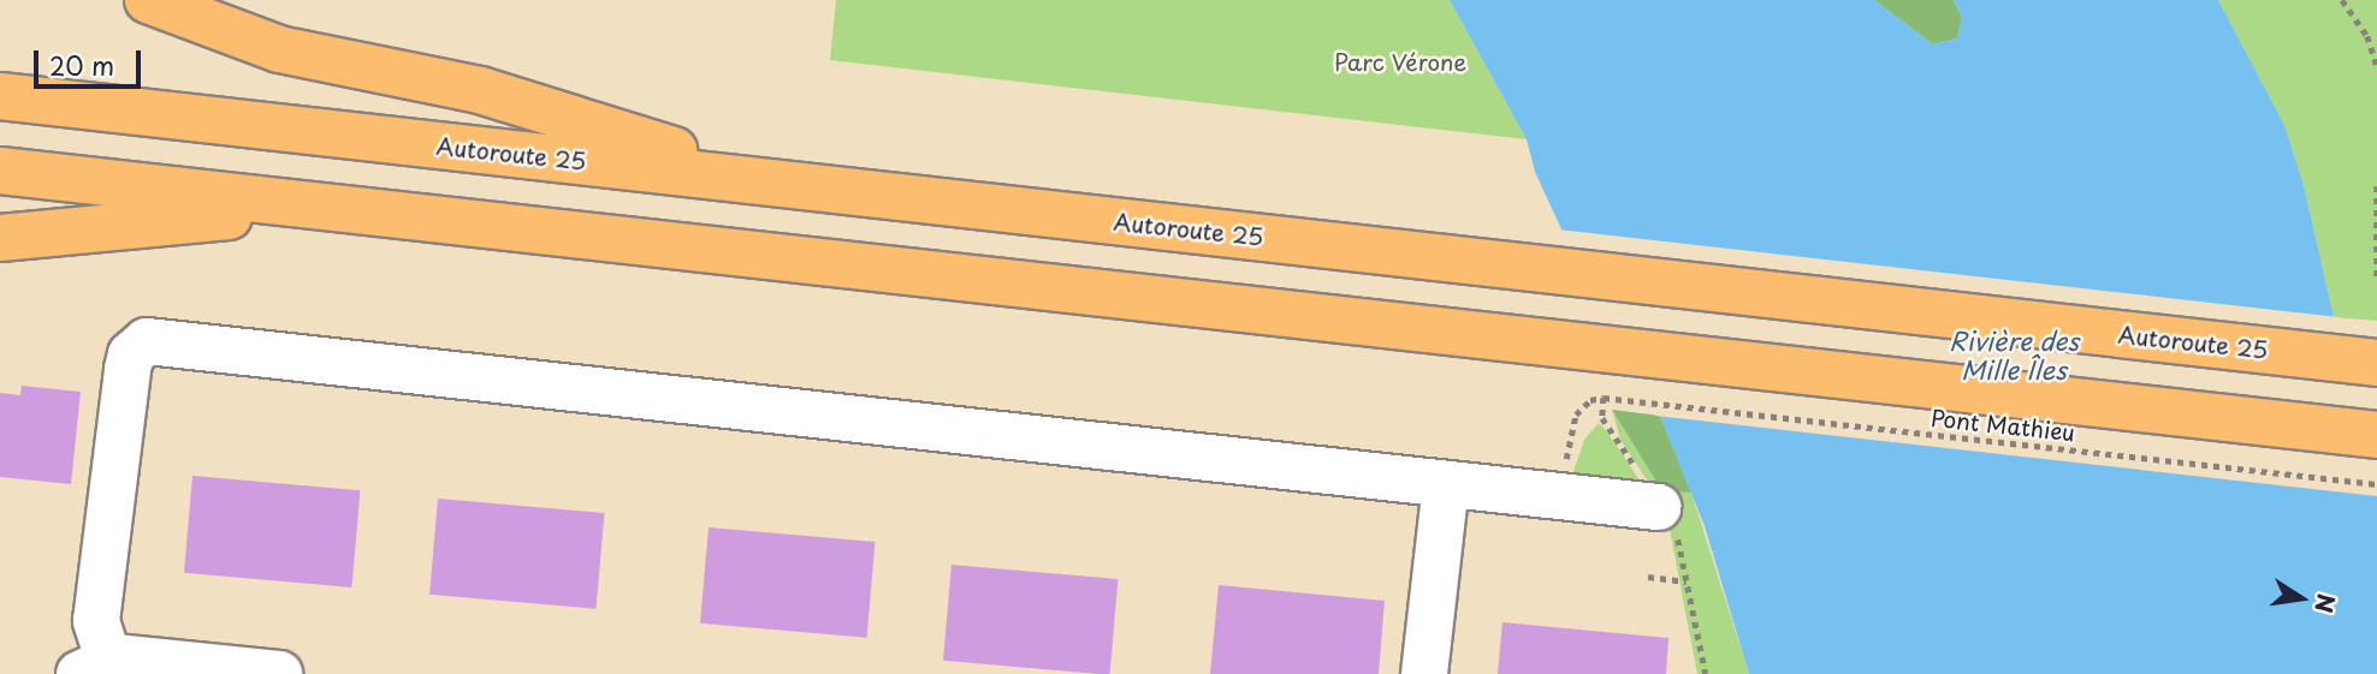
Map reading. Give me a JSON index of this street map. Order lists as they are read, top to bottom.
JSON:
{
  "streets": {
    "highway": ["Autoroute 25"],
    "path": ["Pont Mathieu"]
  },
  "water": ["Rivière des Mille Îles"],
  "parks": ["Parc Vérone"],
  "scale_bar": "20 m",
  "north": "right"
}
